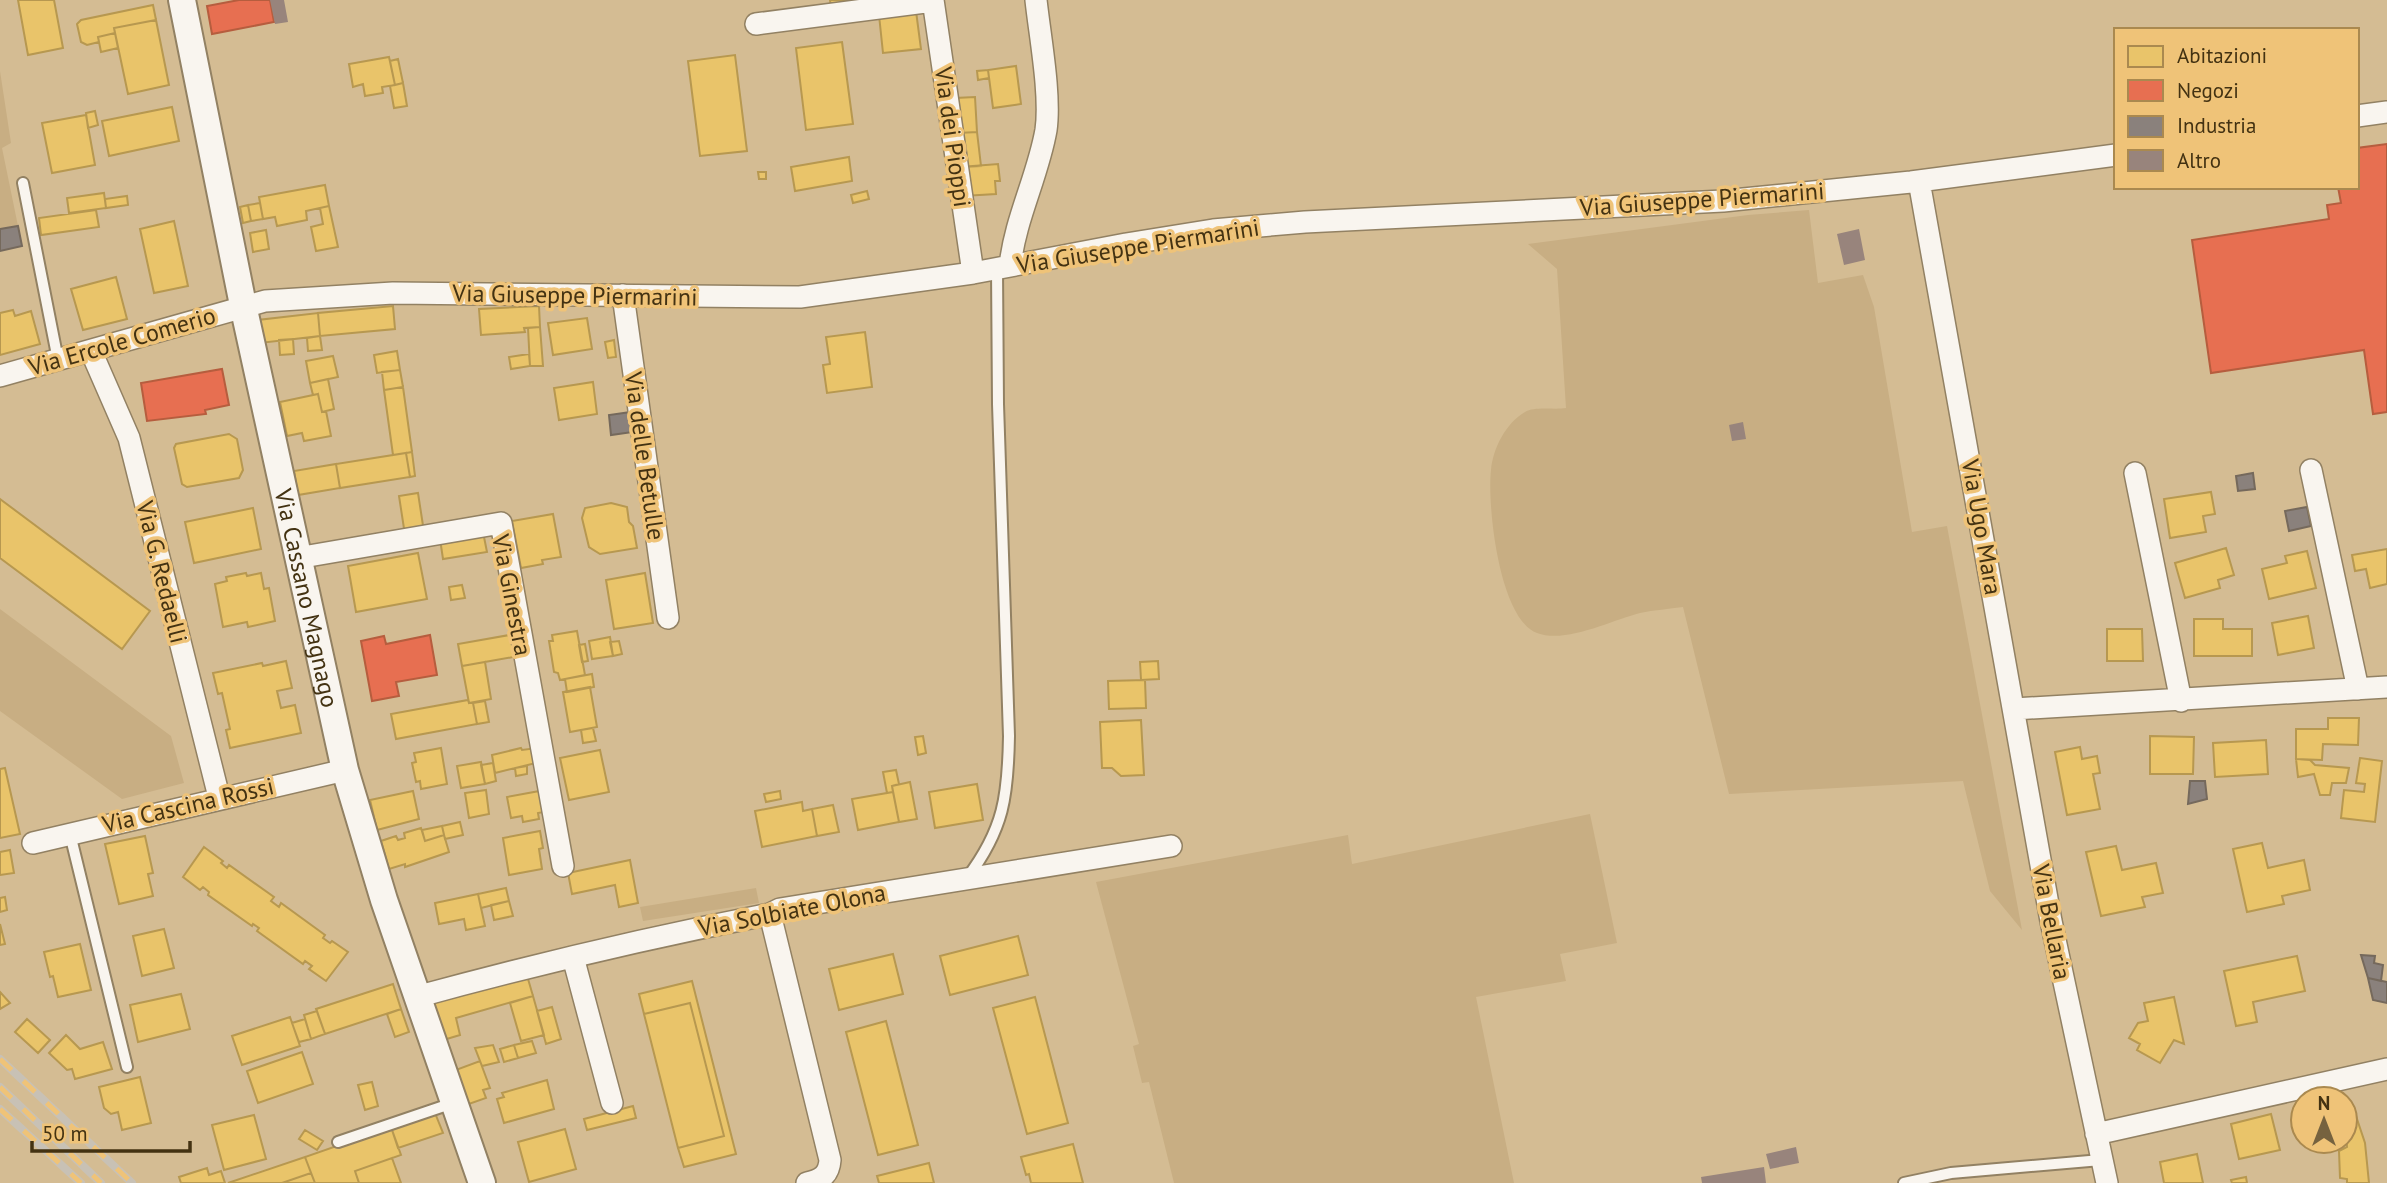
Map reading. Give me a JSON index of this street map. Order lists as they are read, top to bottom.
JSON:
{
  "streets": {
    "street": [
      "Via dei Pioppi",
      "Via Giuseppe Piermarini",
      "Via Ercole Comerio",
      "Via delle Betulle",
      "Via Ugo Mara",
      "Via G. Redaelli",
      "Via Ginestra",
      "Via Cassano Magnago",
      "Via Cascina Rossi",
      "Via Solbiate Olona",
      "Via Bellaria"
    ]
  },
  "crossings": [
    ["Via dei Pioppi", "Via Giuseppe Piermarini"],
    ["Via Giuseppe Piermarini", "Via Ercole Comerio"],
    ["Via Giuseppe Piermarini", "Via delle Betulle"],
    ["Via Giuseppe Piermarini", "Via Ugo Mara"],
    ["Via Giuseppe Piermarini", "Via Cassano Magnago"],
    ["Via Ercole Comerio", "Via G. Redaelli"],
    ["Via Ercole Comerio", "Via Cassano Magnago"],
    ["Via Ugo Mara", "Via Bellaria"],
    ["Via G. Redaelli", "Via Cascina Rossi"],
    ["Via Ginestra", "Via Cassano Magnago"],
    ["Via Cassano Magnago", "Via Cascina Rossi"],
    ["Via Cassano Magnago", "Via Solbiate Olona"]
  ],
  "legend": [
    "Abitazioni",
    "Negozi",
    "Industria",
    "Altro"
  ],
  "scale_bar": "50 m",
  "north": "top"
}
